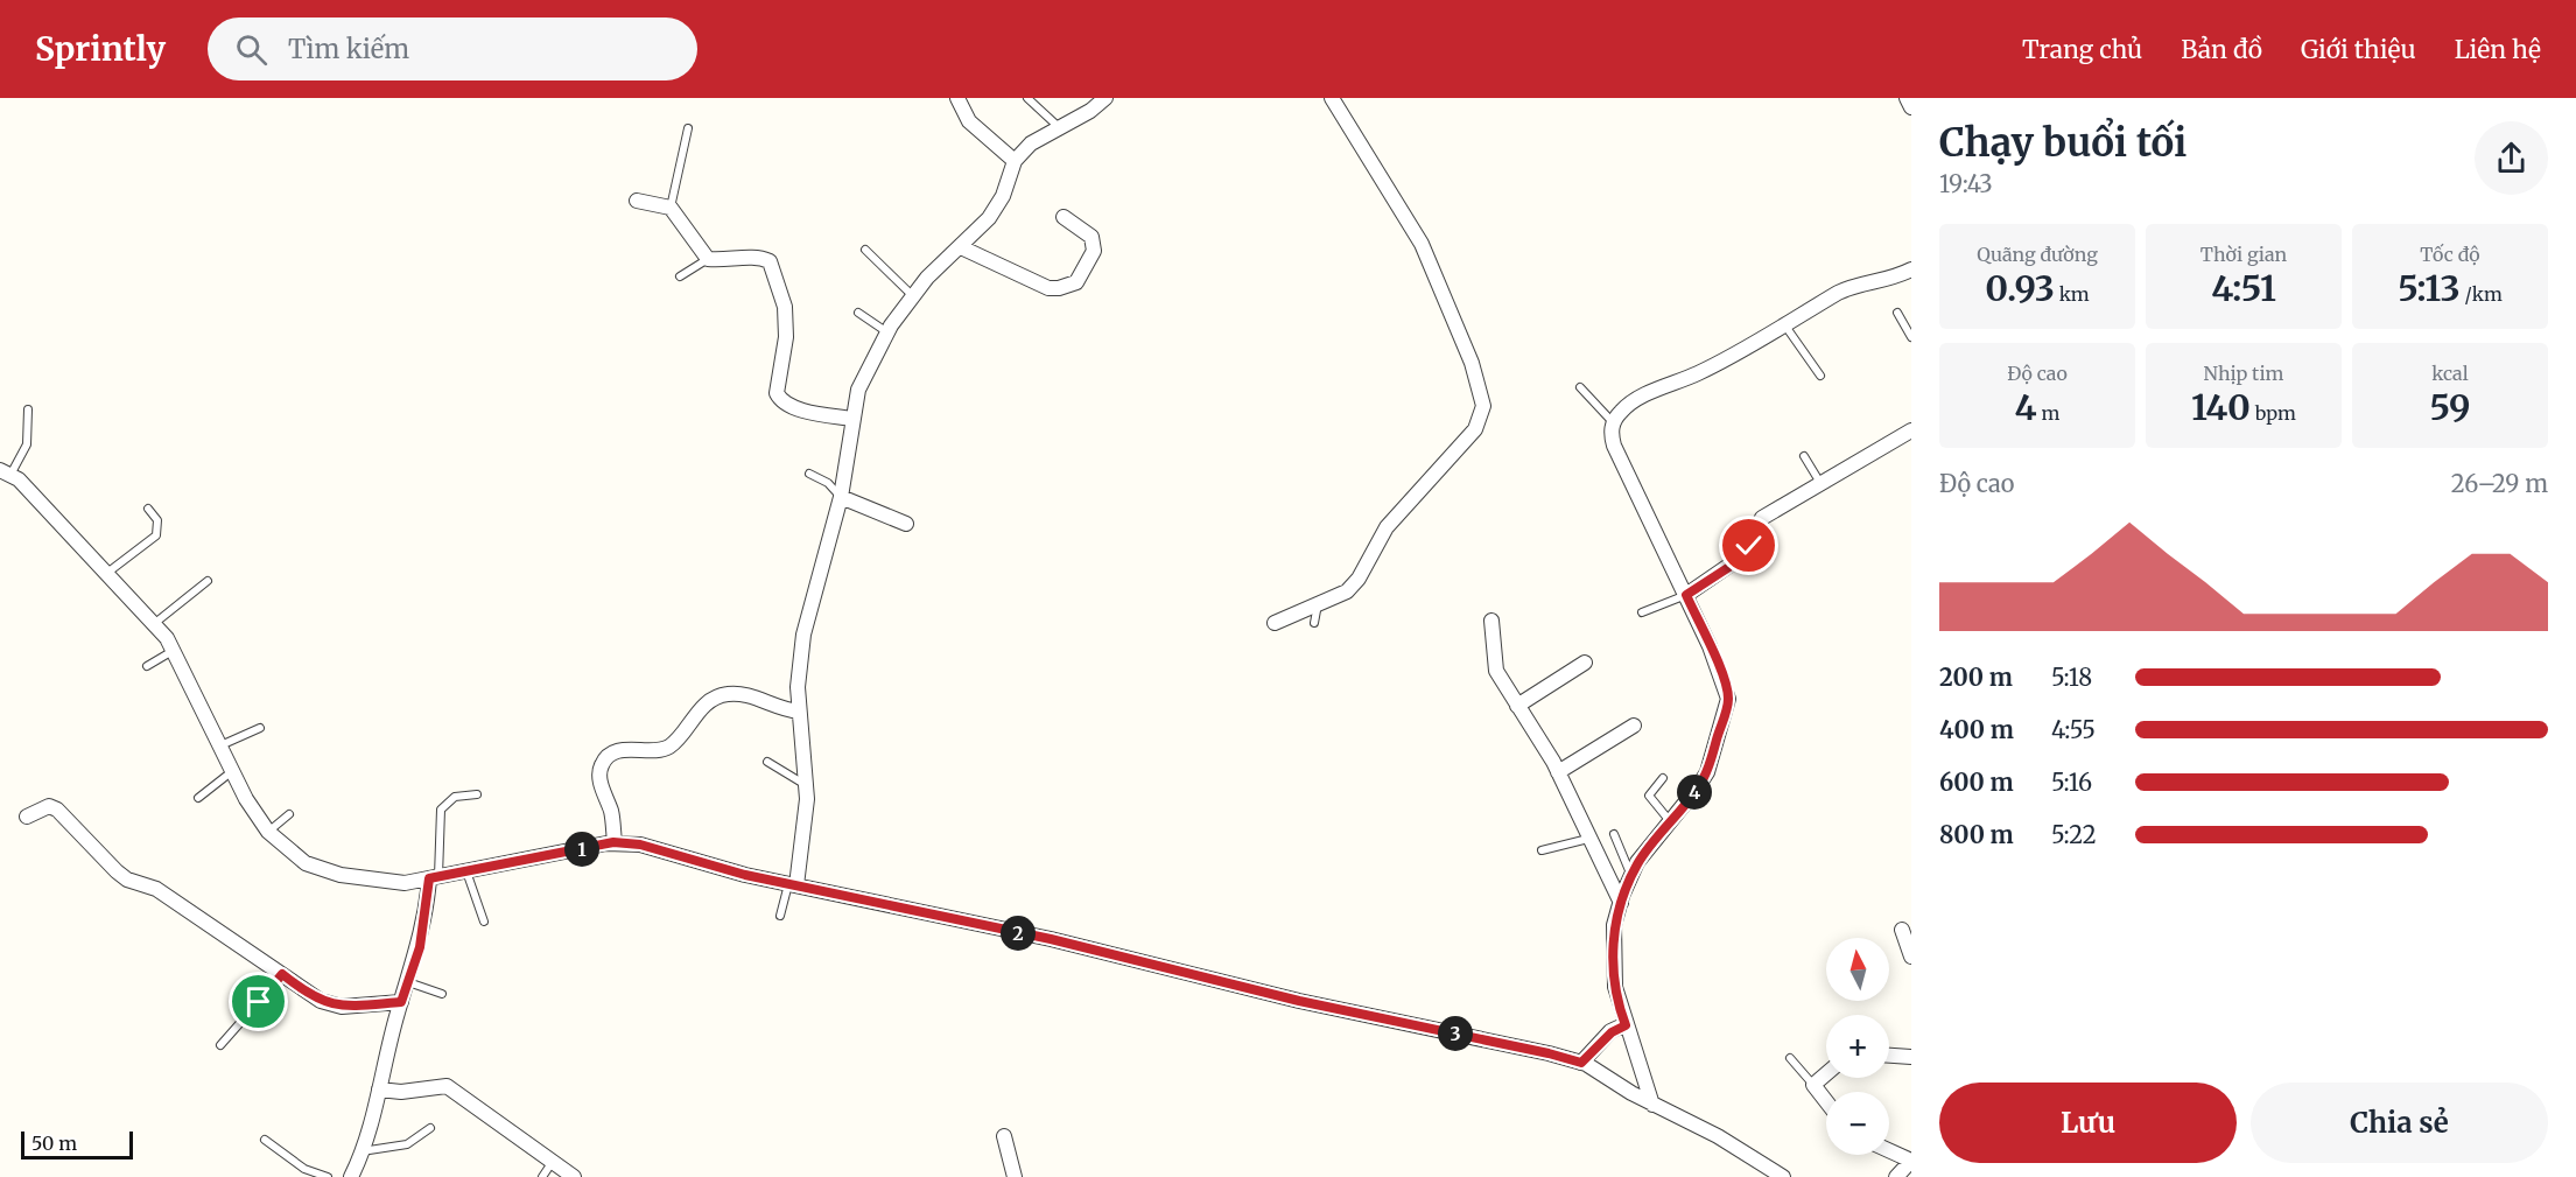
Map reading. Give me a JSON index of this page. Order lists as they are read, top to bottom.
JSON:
{
  "scale_bar": "50 m",
  "north": "top",
  "page": {
    "header": "Sprintly",
    "search": "Tìm kiếm",
    "nav": [
      "Trang chủ",
      "Bản đồ",
      "Giới thiệu",
      "Liên hệ"
    ],
    "heading": ["Chạy buổi tối", "19:43"],
    "stats": [
      ["Quãng đường", "0.93 km"],
      ["Thời gian", "4:51"],
      ["Tốc độ", "5:13 /km"],
      ["Độ cao", "4 m"],
      ["Nhịp tim", "140 bpm"],
      ["kcal", "59"]
    ],
    "chart": ["Độ cao", "26–29 m"],
    "list": [
      {
        "name": "200 m",
        "note": "5:18"
      },
      {
        "name": "400 m",
        "note": "4:55"
      },
      {
        "name": "600 m",
        "note": "5:16"
      },
      {
        "name": "800 m",
        "note": "5:22"
      }
    ],
    "pins": [
      "4",
      "1",
      "2",
      "3"
    ],
    "map_buttons": ["+", "−"],
    "buttons": ["Lưu", "Chia sẻ"],
    "scale": "50 m"
  }
}
